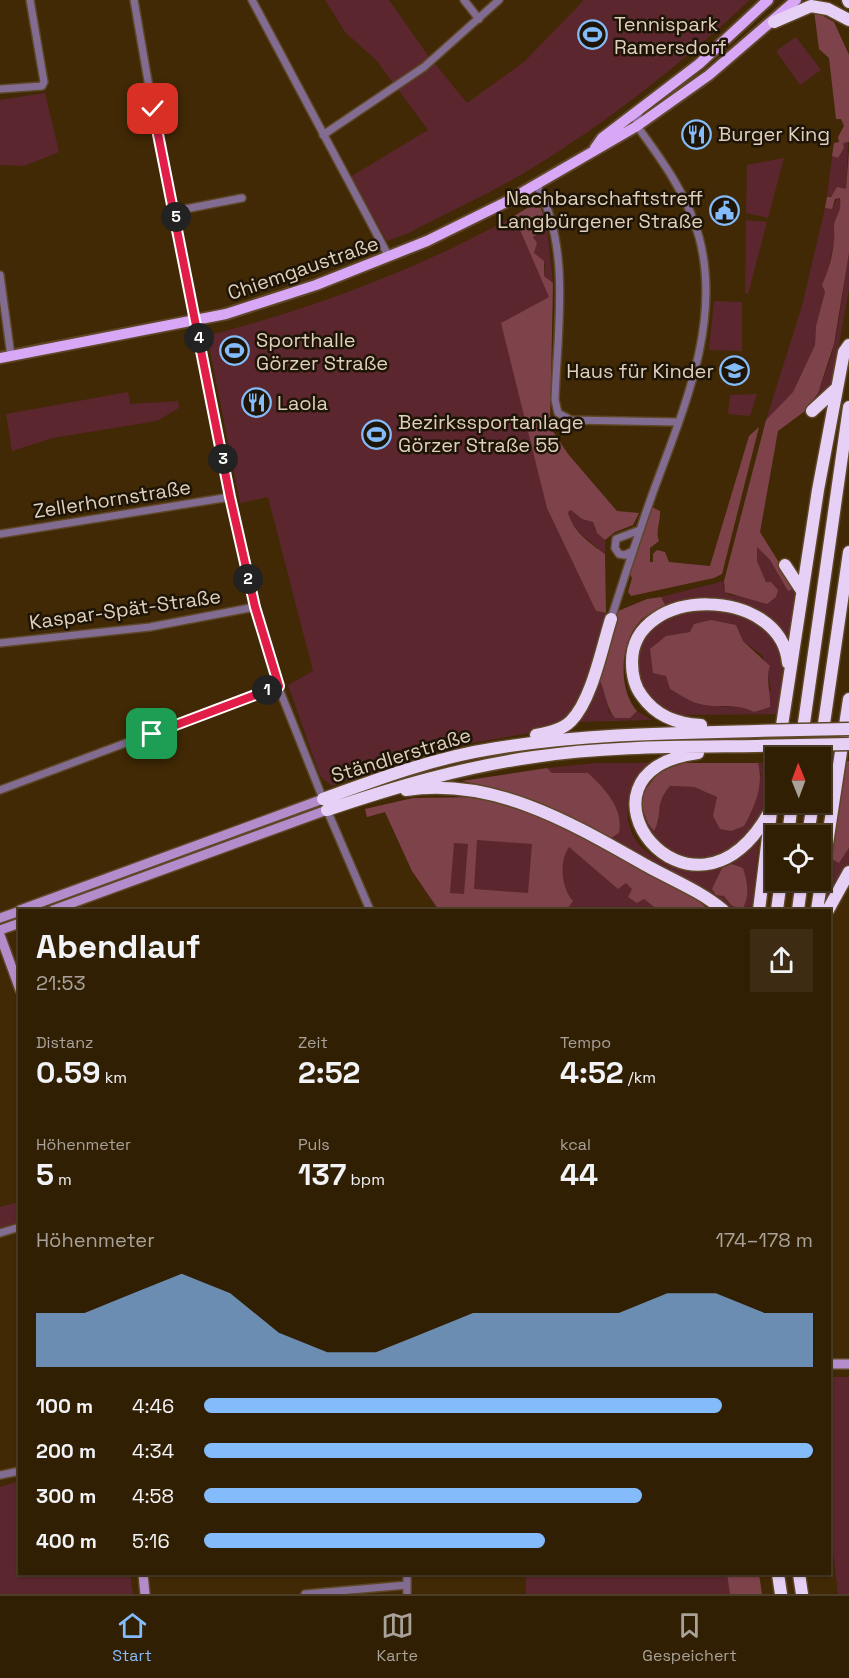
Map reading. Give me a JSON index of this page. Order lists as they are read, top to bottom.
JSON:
{
  "streets": {
    "highway": ["Ständlerstraße"],
    "main road": ["Chiemgaustraße"],
    "street": ["Zellerhornstraße", "Kaspar-Spät-Straße"]
  },
  "places": {
    "sports": ["Tennispark Ramersdorf", "Sporthalle Görzer Straße", "Bezirkssportanlage Görzer Straße 55"],
    "restaurant": ["Burger King", "Laola"],
    "public building": ["Nachbarschaftstreff Langbürgener Straße"],
    "school or university": ["Haus für Kinder"]
  },
  "north": "top",
  "page": {
    "pins": [
      "5",
      "4",
      "3",
      "2",
      "1"
    ],
    "heading": ["Abendlauf", "21:53"],
    "stats": [
      ["Distanz", "0.59 km"],
      ["Zeit", "2:52"],
      ["Tempo", "4:52 /km"],
      ["Höhenmeter", "5 m"],
      ["Puls", "137 bpm"],
      ["kcal", "44"]
    ],
    "chart": ["Höhenmeter", "174–178 m"],
    "list": [
      {
        "name": "100 m",
        "note": "4:46"
      },
      {
        "name": "200 m",
        "note": "4:34"
      },
      {
        "name": "300 m",
        "note": "4:58"
      },
      {
        "name": "400 m",
        "note": "5:16"
      }
    ],
    "tabs": ["Start", "Karte", "Gespeichert"]
  }
}
